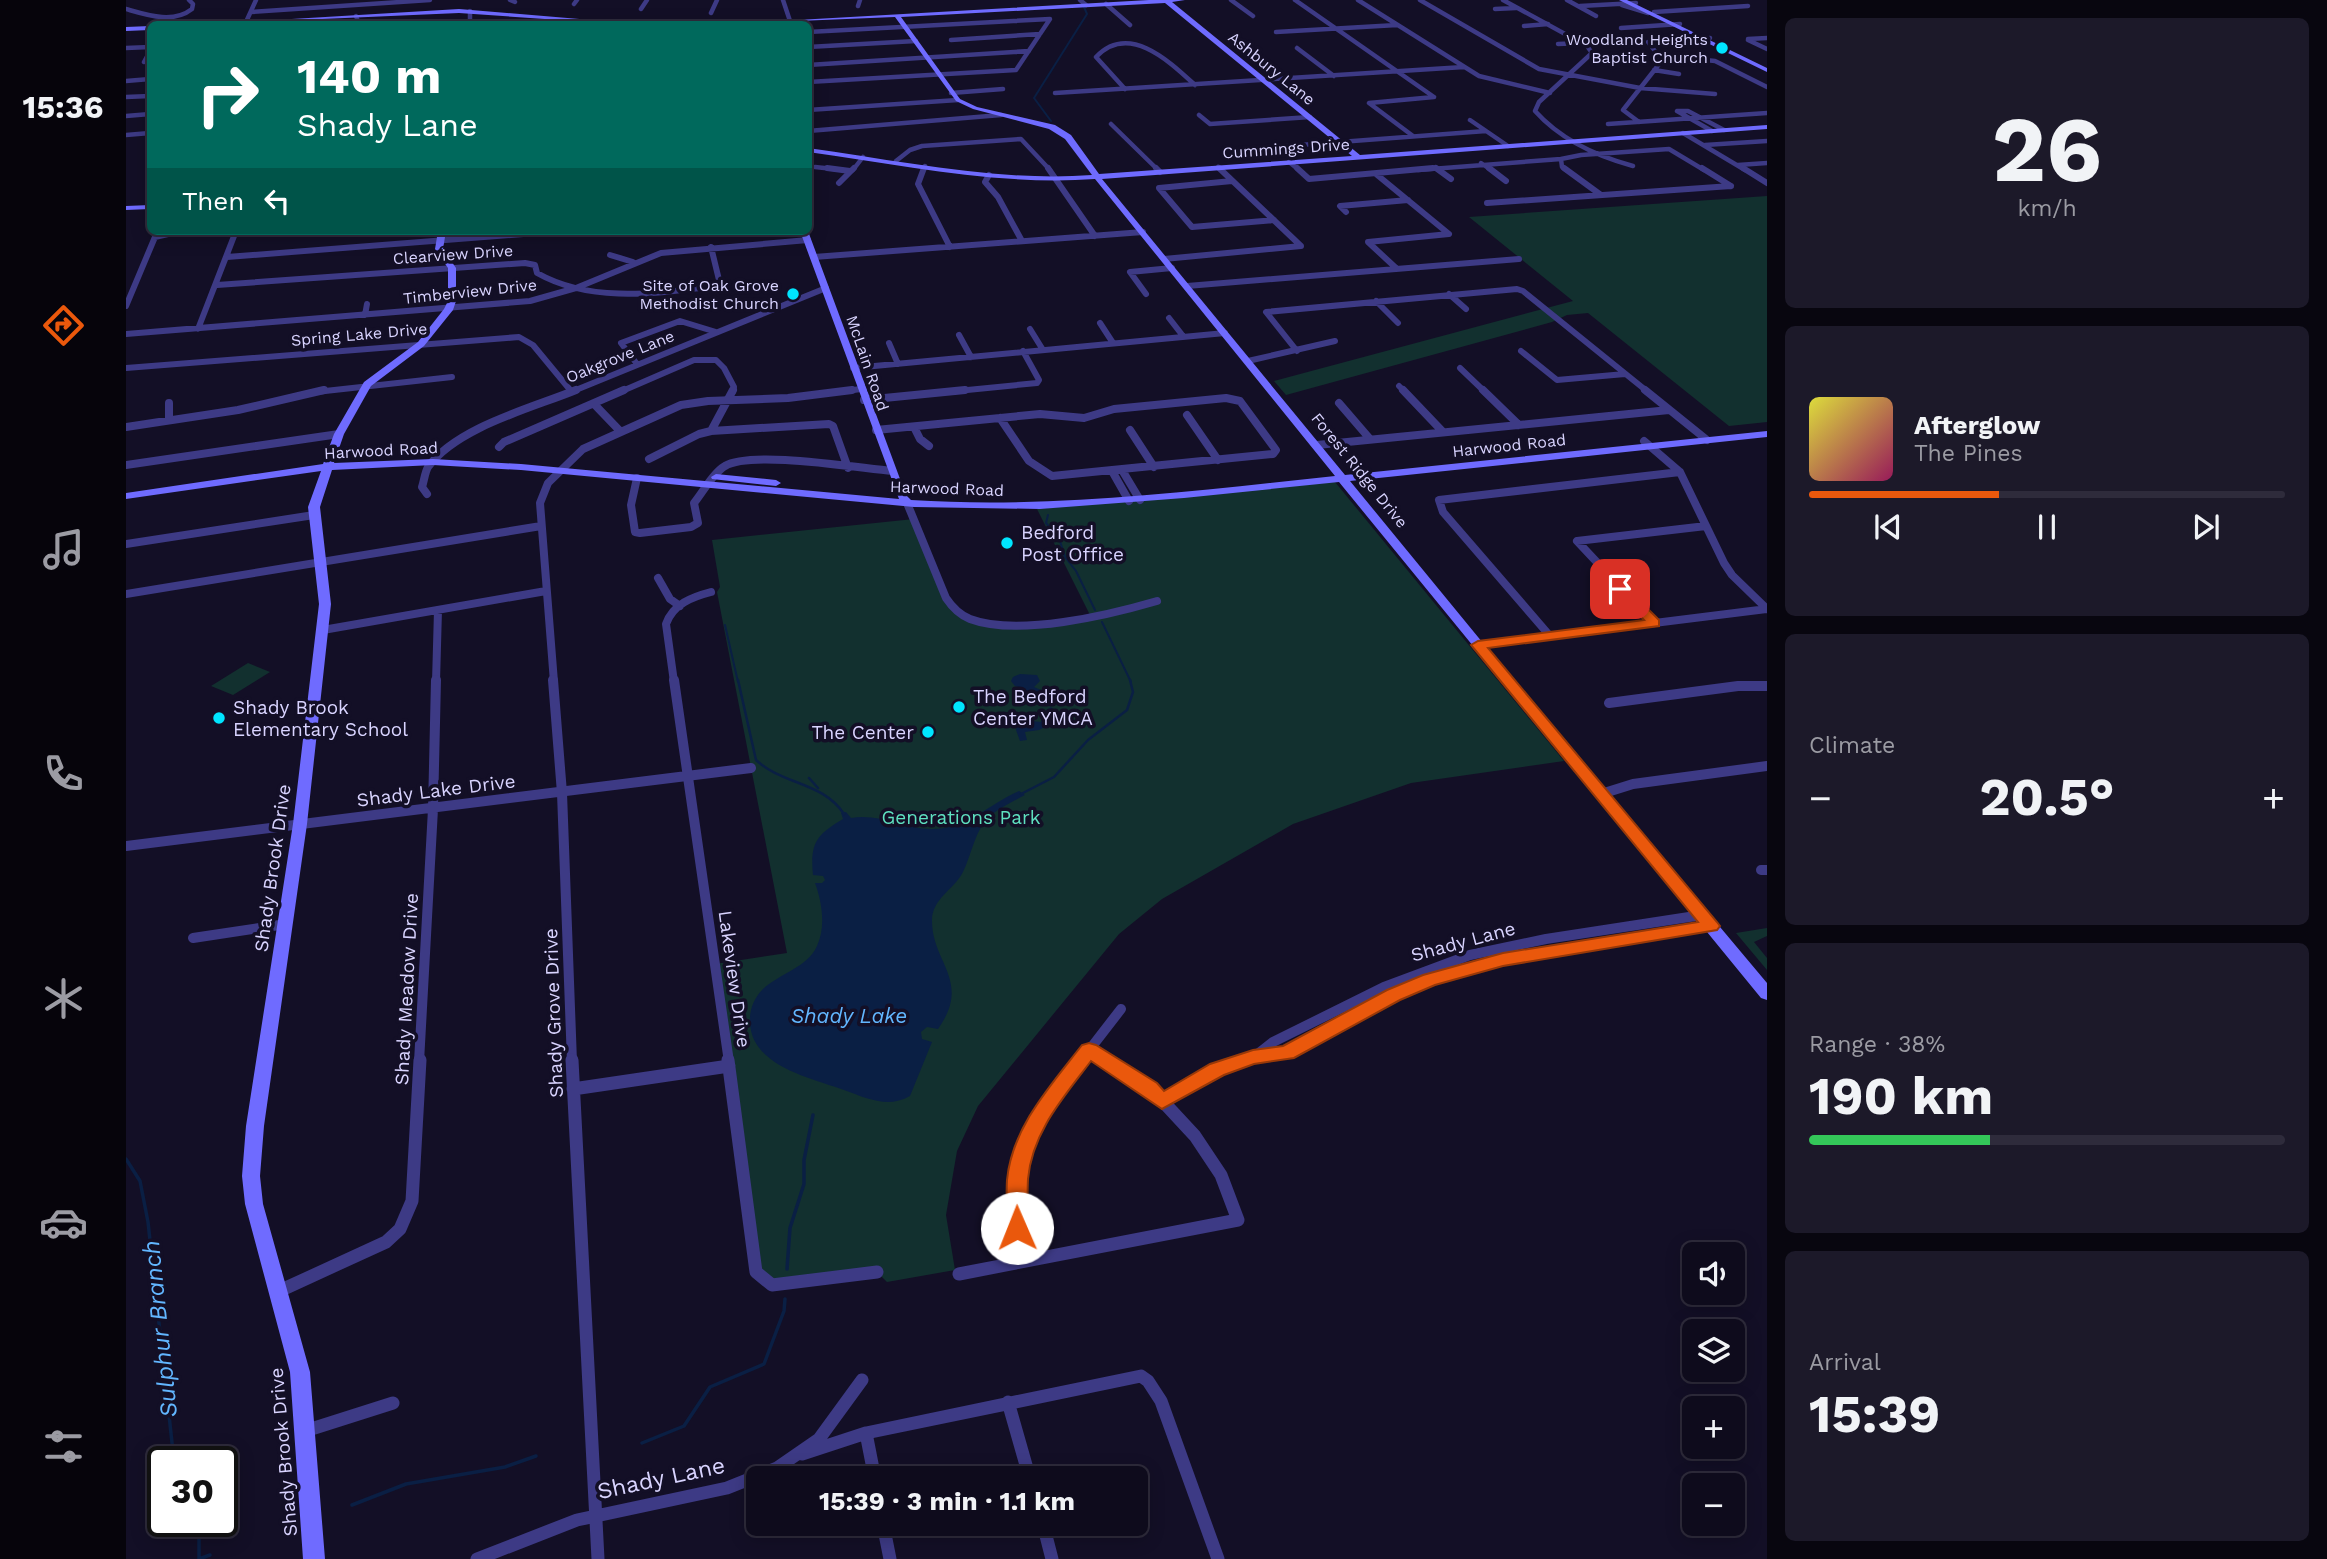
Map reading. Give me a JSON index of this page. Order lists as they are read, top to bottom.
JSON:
{
  "streets": {
    "main road": [
      "Ashbury Lane",
      "Cummings Drive",
      "McLain Road",
      "Harwood Road",
      "Forest Ridge Drive",
      "Shady Brook Drive"
    ],
    "street": [
      "Clearview Drive",
      "Timberview Drive",
      "Spring Lake Drive",
      "Oakgrove Lane",
      "Shady Lake Drive",
      "Shady Lane",
      "Lakeview Drive",
      "Shady Meadow Drive",
      "Shady Grove Drive"
    ]
  },
  "crossings": [
    ["Ashbury Lane", "Cummings Drive"],
    ["Cummings Drive", "Forest Ridge Drive"],
    ["Clearview Drive", "Timberview Drive"],
    ["Timberview Drive", "McLain Road"],
    ["Timberview Drive", "Shady Brook Drive"],
    ["Spring Lake Drive", "Oakgrove Lane"],
    ["Spring Lake Drive", "Shady Brook Drive"],
    ["Oakgrove Lane", "McLain Road"],
    ["Oakgrove Lane", "Harwood Road"],
    ["McLain Road", "Harwood Road"],
    ["Harwood Road", "Forest Ridge Drive"],
    ["Harwood Road", "Shady Brook Drive"],
    ["Harwood Road", "Shady Grove Drive"],
    ["Forest Ridge Drive", "Shady Lane"],
    ["Shady Lake Drive", "Shady Brook Drive"],
    ["Shady Lake Drive", "Lakeview Drive"],
    ["Shady Lake Drive", "Shady Meadow Drive"],
    ["Shady Lake Drive", "Shady Grove Drive"],
    ["Shady Brook Drive", "Shady Meadow Drive"],
    ["Shady Lane", "Shady Grove Drive"]
  ],
  "water": ["Shady Lake", "Sulphur Branch"],
  "parks": ["Generations Park"],
  "places": [
    "Woodland Heights Baptist Church",
    "Site of Oak Grove Methodist Church",
    "Bedford Post Office",
    "The Bedford Center YMCA",
    "Shady Brook Elementary School",
    "The Center"
  ],
  "page": {
    "tabs": "15:36",
    "tile": [
      ["26", "km/h"],
      "Climate",
      ["Range · 38%", "190 km"],
      ["Arrival", "15:39"]
    ],
    "turn": ["140 m", "Shady Lane"],
    "then": "Then",
    "song": ["Afterglow", "The Pines"],
    "heat": ["−", "20.5°", "+"],
    "map_buttons": ["+", "−"],
    "limit": "30",
    "trip": "15:39 · 3 min · 1.1 km"
  }
}
